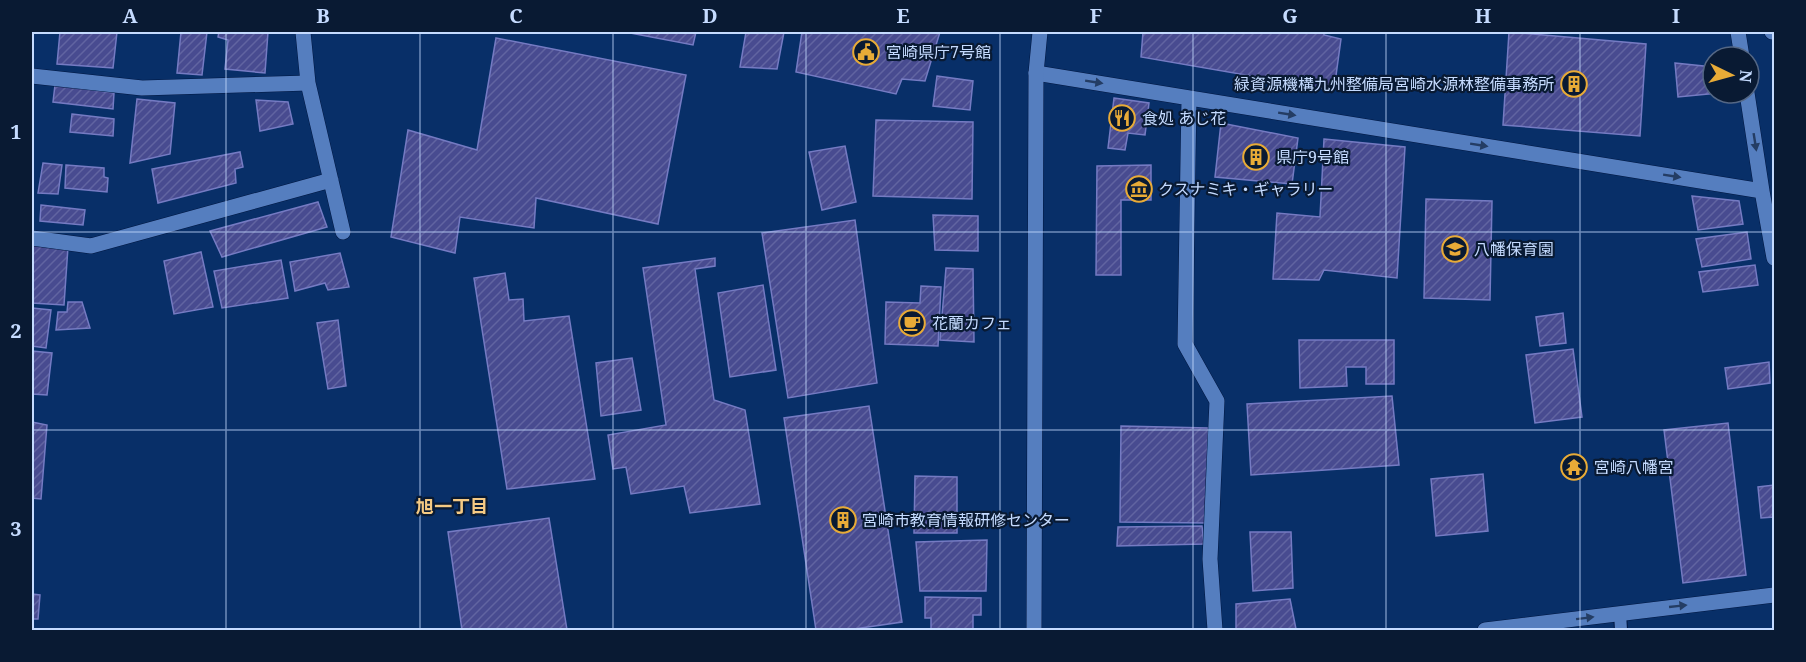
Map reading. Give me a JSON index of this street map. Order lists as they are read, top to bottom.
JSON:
{
  "districts": ["旭一丁目"],
  "places": {
    "public building": ["宮崎県庁7号館"],
    "building": ["緑資源機構九州整備局宮崎水源林整備事務所", "県庁9号館", "宮崎市教育情報研修センター"],
    "restaurant": ["食処 あじ花"],
    "museum": ["クスナミキ・ギャラリー"],
    "school or university": ["八幡保育園"],
    "cafe": ["花蘭カフェ"],
    "temple": ["宮崎八幡宮"]
  },
  "north": "right",
  "grid": {
    "columns": [
      "A",
      "B",
      "C",
      "D",
      "E",
      "F",
      "G",
      "H",
      "I"
    ],
    "rows": ["1", "2", "3"]
  }
}
